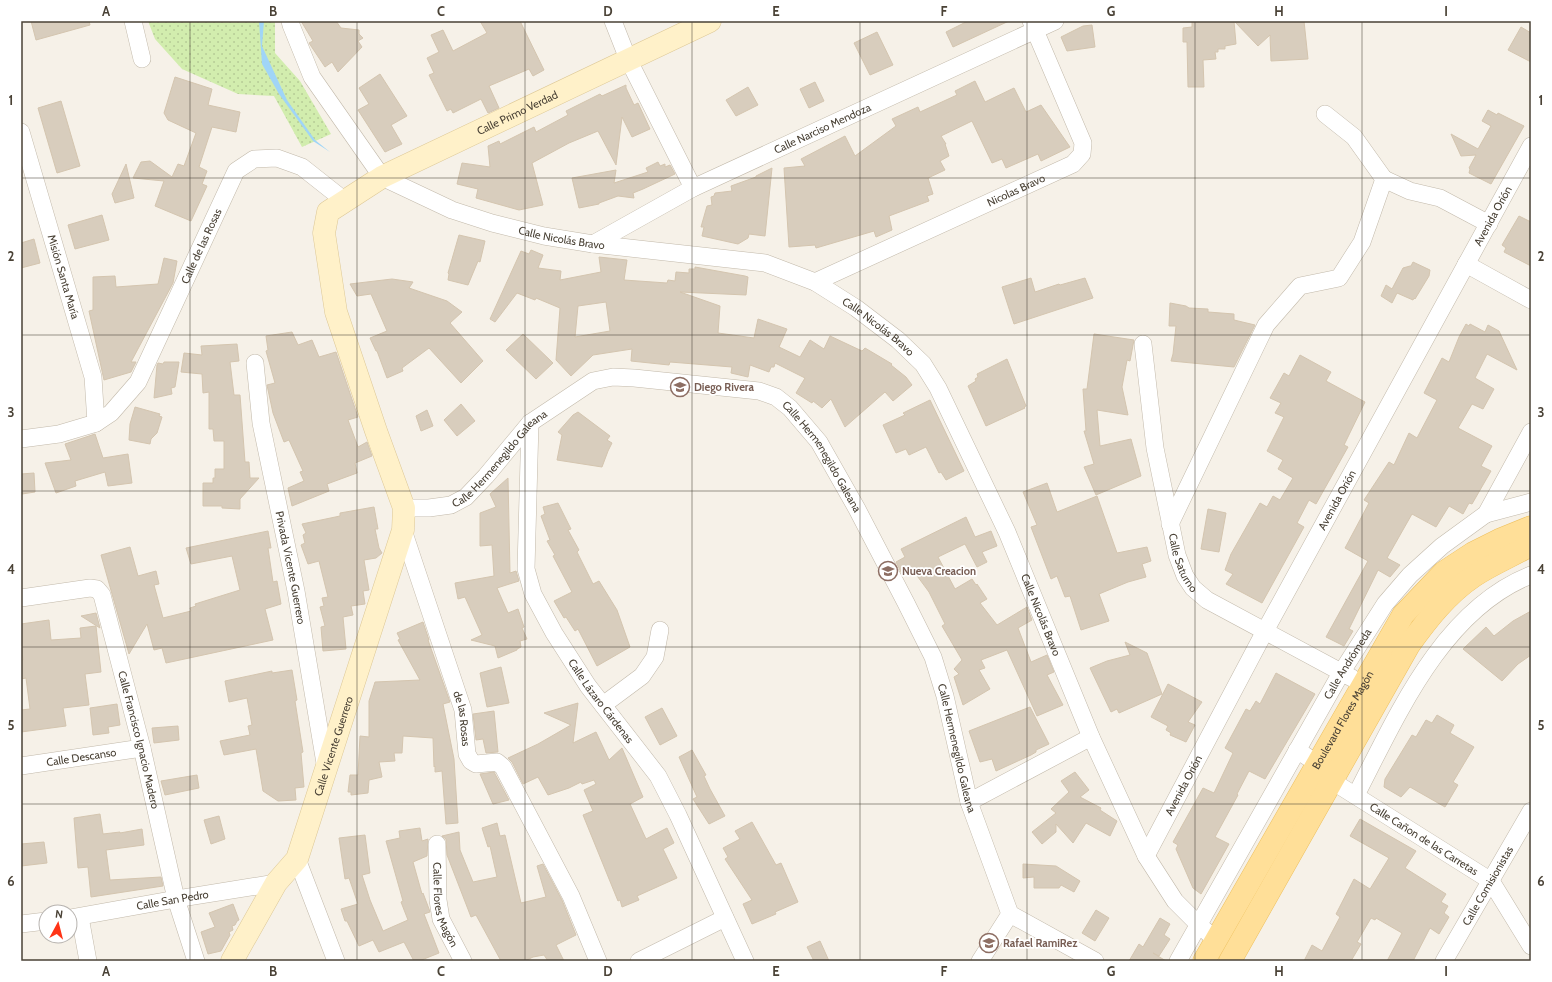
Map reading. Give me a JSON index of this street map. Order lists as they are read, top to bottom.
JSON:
{
  "streets": {
    "main road": ["Boulevard Flores Magón"],
    "street": [
      "Calle Primo Verdad",
      "Calle Narciso Mendoza",
      "Nicolas Bravo",
      "Avenida Orión",
      "Calle Nicolás Bravo",
      "Calle de las Rosas",
      "Misión Santa María",
      "Calle Hermenegildo Galeana",
      "Calle Saturno",
      "Privada Vicente Guerrero",
      "Calle Andrómeda",
      "Calle Lázaro Cárdenas",
      "de las Rosas",
      "Calle Francisco Ignacio Madero",
      "Calle Vicente Guerrero",
      "Calle Descanso",
      "Calle Cañon de las Carretas",
      "Calle Comisionistas",
      "Calle San Pedro",
      "Calle Flores Magón"
    ]
  },
  "crossings": [
    ["Calle Primo Verdad", "Calle Nicolás Bravo"],
    ["Calle Primo Verdad", "Calle de las Rosas"],
    ["Calle Narciso Mendoza", "Nicolas Bravo"],
    ["Calle Narciso Mendoza", "Calle Nicolás Bravo"],
    ["Nicolas Bravo", "Calle Nicolás Bravo"],
    ["Avenida Orión", "Calle Nicolás Bravo"],
    ["Avenida Orión", "Calle Saturno"],
    ["Calle Nicolás Bravo", "Calle Andrómeda"],
    ["Calle Nicolás Bravo", "Boulevard Flores Magón"],
    ["Calle de las Rosas", "Misión Santa María"],
    ["Calle Hermenegildo Galeana", "Calle Lázaro Cárdenas"],
    ["Calle Saturno", "Calle Andrómeda"],
    ["Calle Saturno", "Boulevard Flores Magón"],
    ["Privada Vicente Guerrero", "Calle Vicente Guerrero"],
    ["Calle Andrómeda", "Calle Cañon de las Carretas"],
    ["de las Rosas", "Calle Vicente Guerrero"],
    ["Boulevard Flores Magón", "Calle Cañon de las Carretas"],
    ["Calle Francisco Ignacio Madero", "Calle Descanso"],
    ["Calle Francisco Ignacio Madero", "Calle San Pedro"],
    ["Calle Cañon de las Carretas", "Calle Comisionistas"]
  ],
  "places": {
    "school or university": ["Diego Rivera", "Nueva Creacion", "Rafael RamiRez"]
  },
  "north": "top",
  "grid": {
    "columns": [
      "A",
      "B",
      "C",
      "D",
      "E",
      "F",
      "G",
      "H",
      "I"
    ],
    "rows": [
      "1",
      "2",
      "3",
      "4",
      "5",
      "6"
    ]
  }
}
